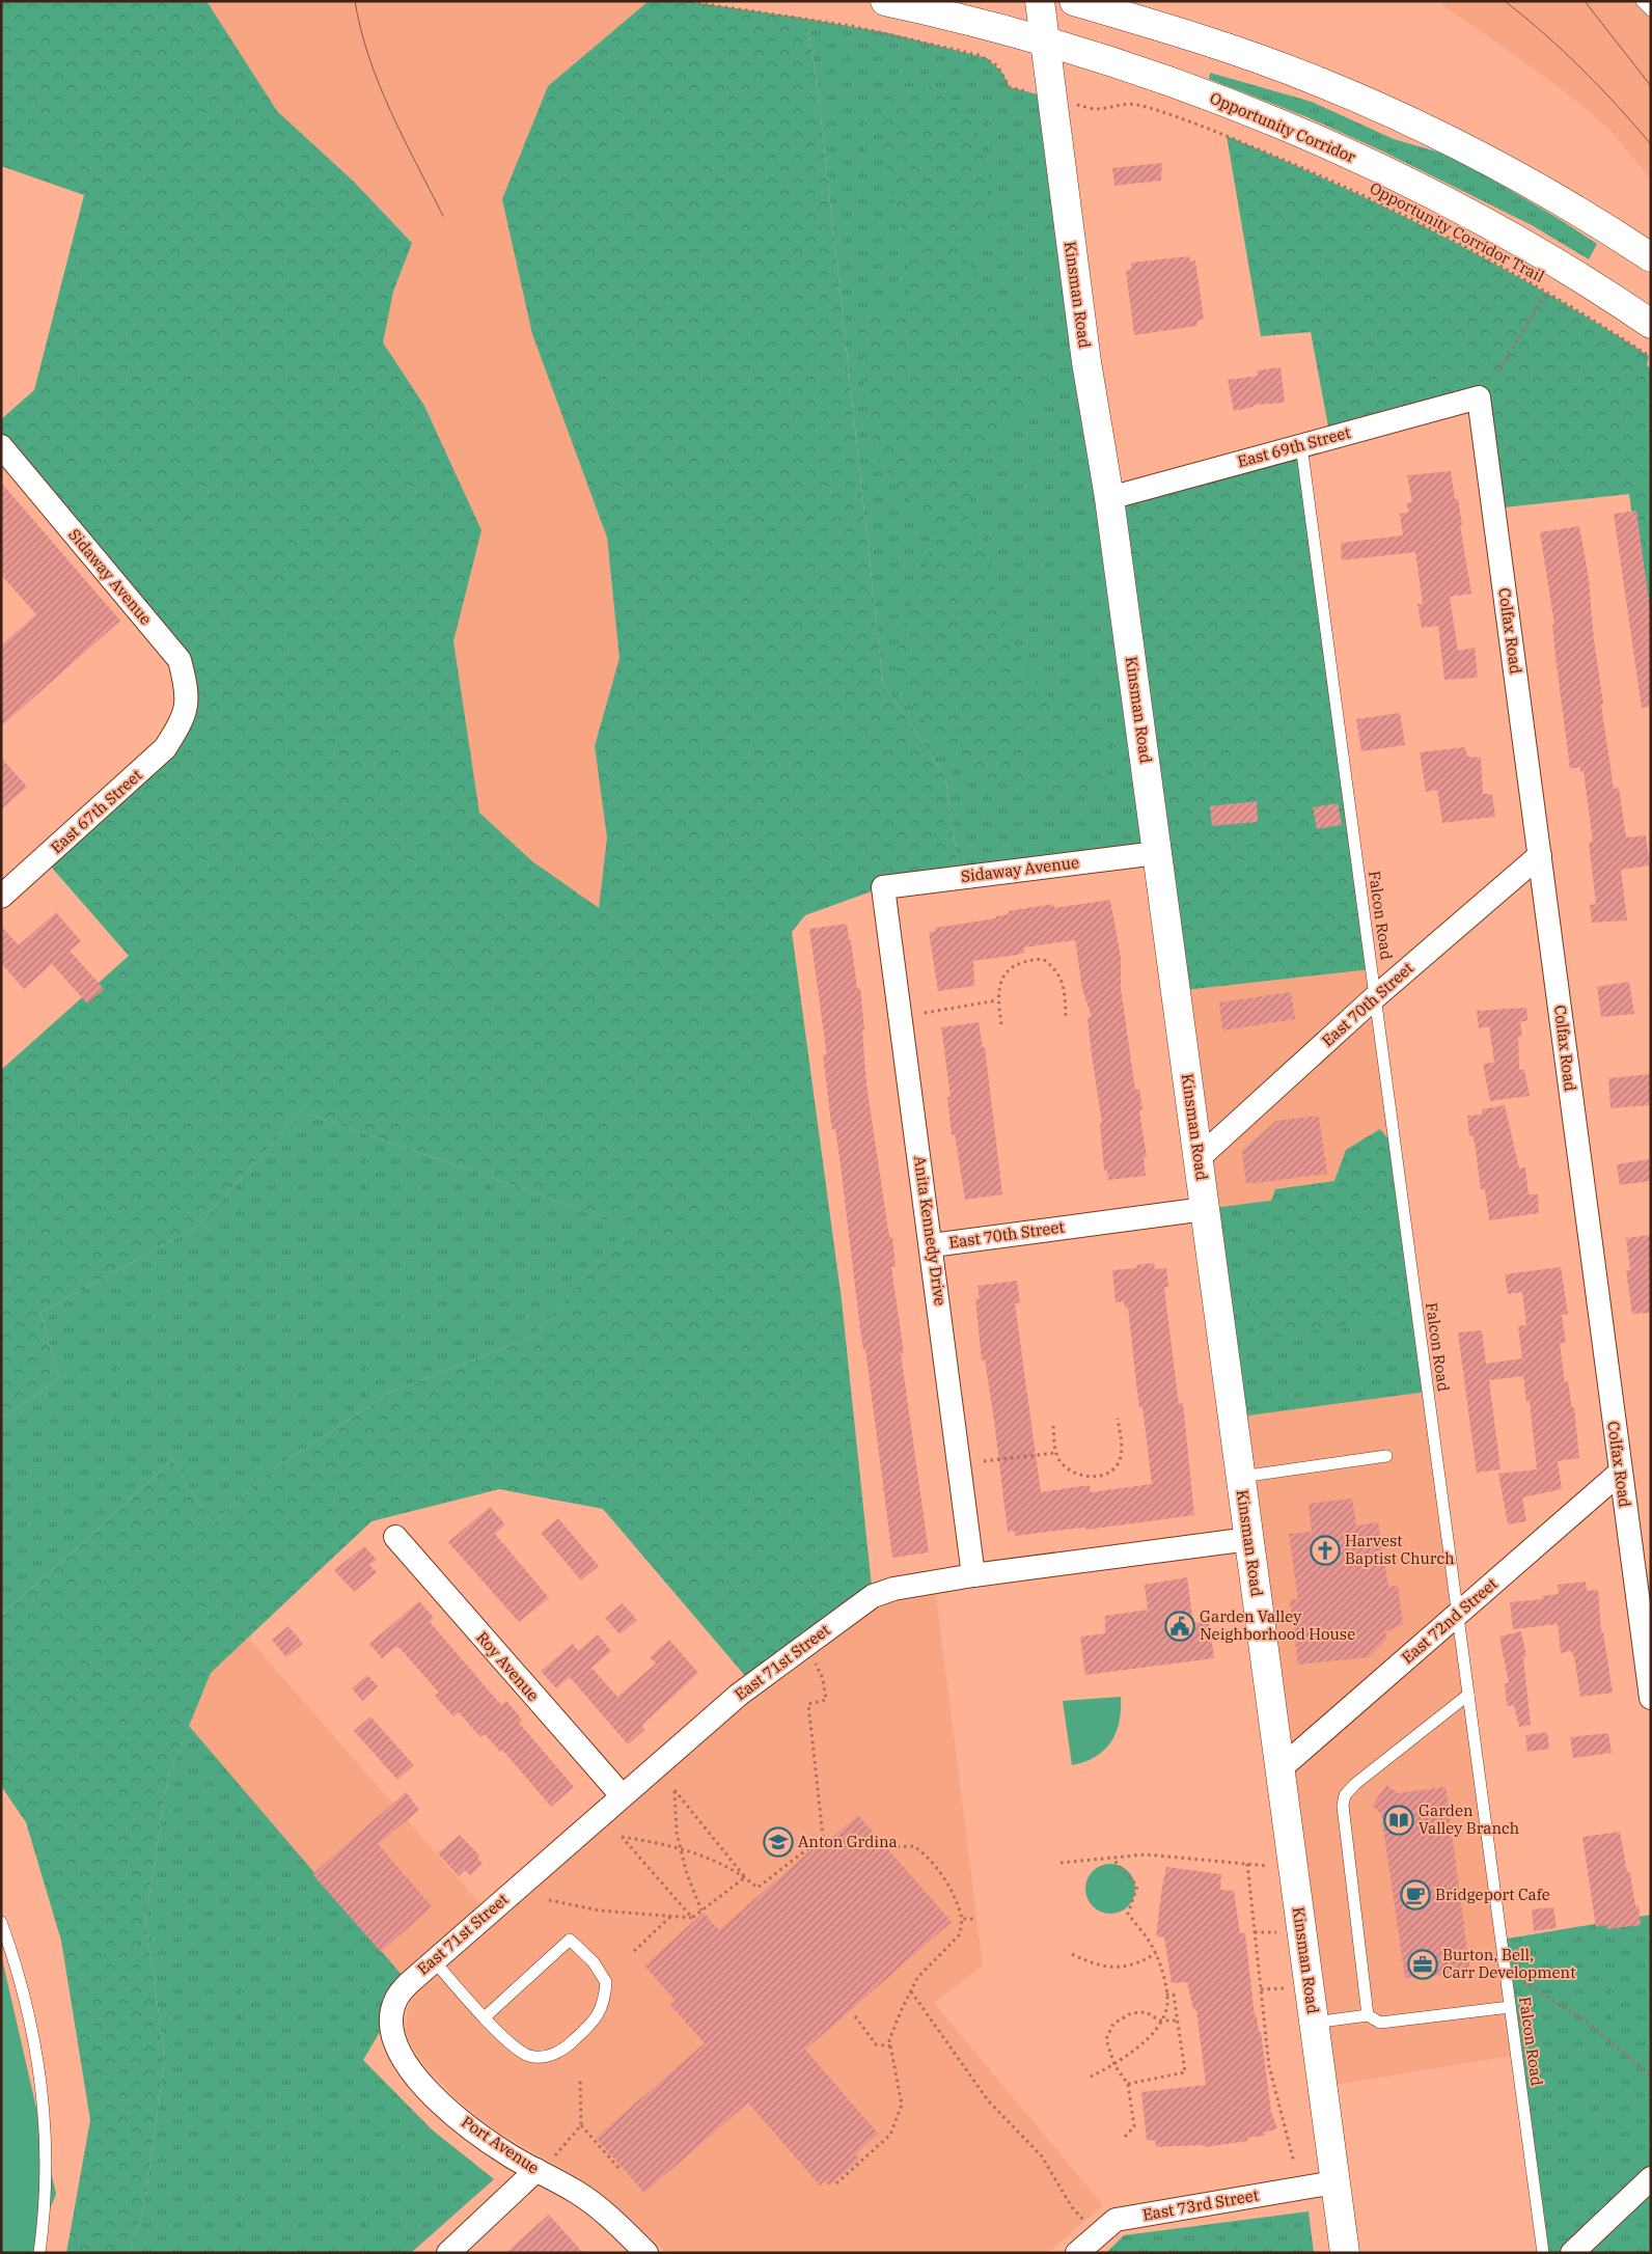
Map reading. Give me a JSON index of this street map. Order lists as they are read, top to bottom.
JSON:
{
  "streets": {
    "main road": ["Opportunity Corridor", "Kinsman Road"],
    "street": [
      "East 69th Street",
      "Sidaway Avenue",
      "Colfax Road",
      "East 67th Street",
      "East 70th Street",
      "Anita Kennedy Drive",
      "East 72nd Street",
      "East 71st Street",
      "Roy Avenue",
      "Port Avenue",
      "East 73rd Street"
    ],
    "lane": ["Falcon Road"],
    "path": ["Opportunity Corridor Trail"]
  },
  "crossings": [
    ["Opportunity Corridor", "Kinsman Road"],
    ["Kinsman Road", "East 69th Street"],
    ["Kinsman Road", "Sidaway Avenue"],
    ["Kinsman Road", "East 70th Street"],
    ["Kinsman Road", "East 72nd Street"],
    ["Kinsman Road", "East 71st Street"],
    ["Kinsman Road", "East 73rd Street"],
    ["East 69th Street", "Colfax Road"],
    ["East 69th Street", "Falcon Road"],
    ["Sidaway Avenue", "East 67th Street"],
    ["Sidaway Avenue", "Anita Kennedy Drive"],
    ["Colfax Road", "East 70th Street"],
    ["Colfax Road", "East 72nd Street"],
    ["Falcon Road", "East 70th Street"],
    ["Falcon Road", "East 72nd Street"],
    ["East 70th Street", "Anita Kennedy Drive"],
    ["Anita Kennedy Drive", "East 71st Street"],
    ["East 71st Street", "Roy Avenue"],
    ["East 71st Street", "Port Avenue"]
  ],
  "places": {
    "church": ["Harvest Baptist Church"],
    "public building": ["Garden Valley Neighborhood House"],
    "library": ["Garden Valley Branch"],
    "school or university": ["Anton Grdina"],
    "cafe": ["Bridgeport Cafe"],
    "office": ["Burton, Bell, Carr Development"]
  }
}
